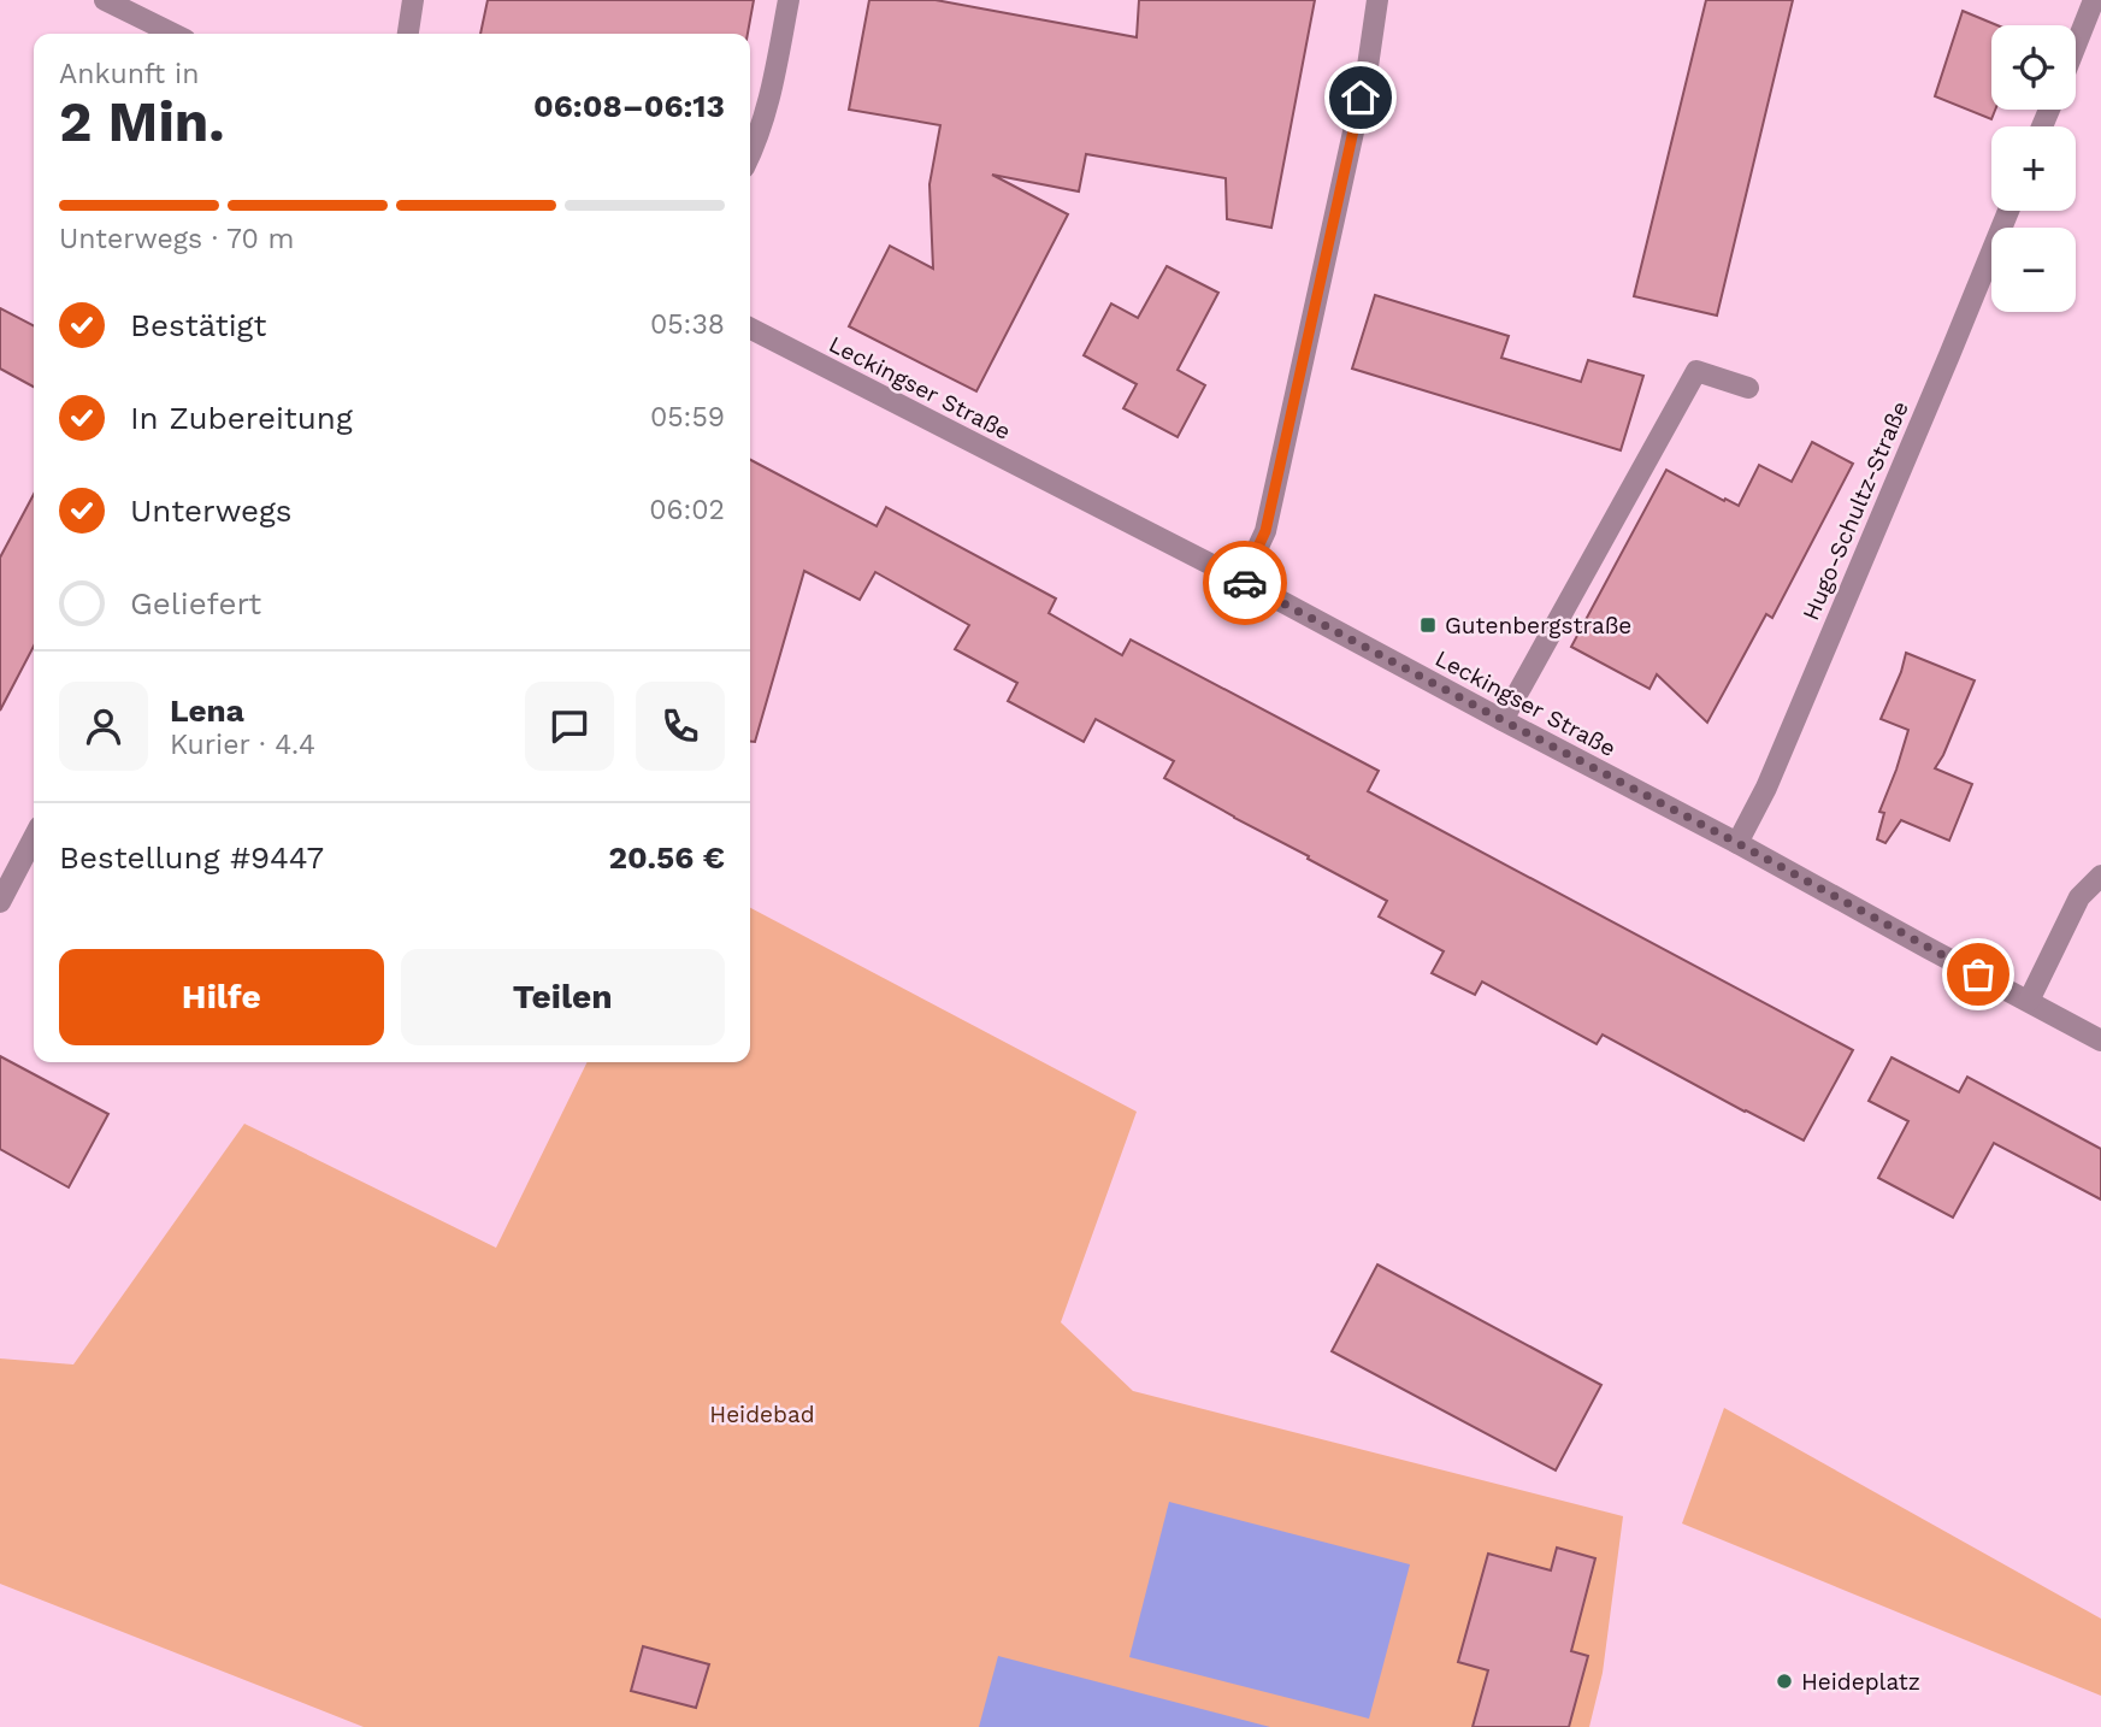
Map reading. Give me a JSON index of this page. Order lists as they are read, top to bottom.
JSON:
{
  "streets": {
    "street": ["Leckingser Straße", "Hugo-Schultz-Straße"]
  },
  "crossings": [
    ["Leckingser Straße", "Hugo-Schultz-Straße"]
  ],
  "parks": ["Heidebad"],
  "places": {
    "transit": ["Gutenbergstraße"],
    "other": ["Heideplatz"]
  },
  "page": {
    "map_buttons": ["+", "−"],
    "heading": ["2 Min.", "Ankunft in", "06:08–06:13"],
    "panel": [
      "Lena",
      "Kurier · 4.4",
      "Bestellung #9447",
      "20.56 €"
    ],
    "bar": "Unterwegs · 70 m",
    "list": [
      ["Bestätigt", "05:38"],
      ["In Zubereitung", "05:59"],
      ["Unterwegs", "06:02"],
      "Geliefert"
    ],
    "buttons": ["Hilfe", "Teilen"]
  }
}
